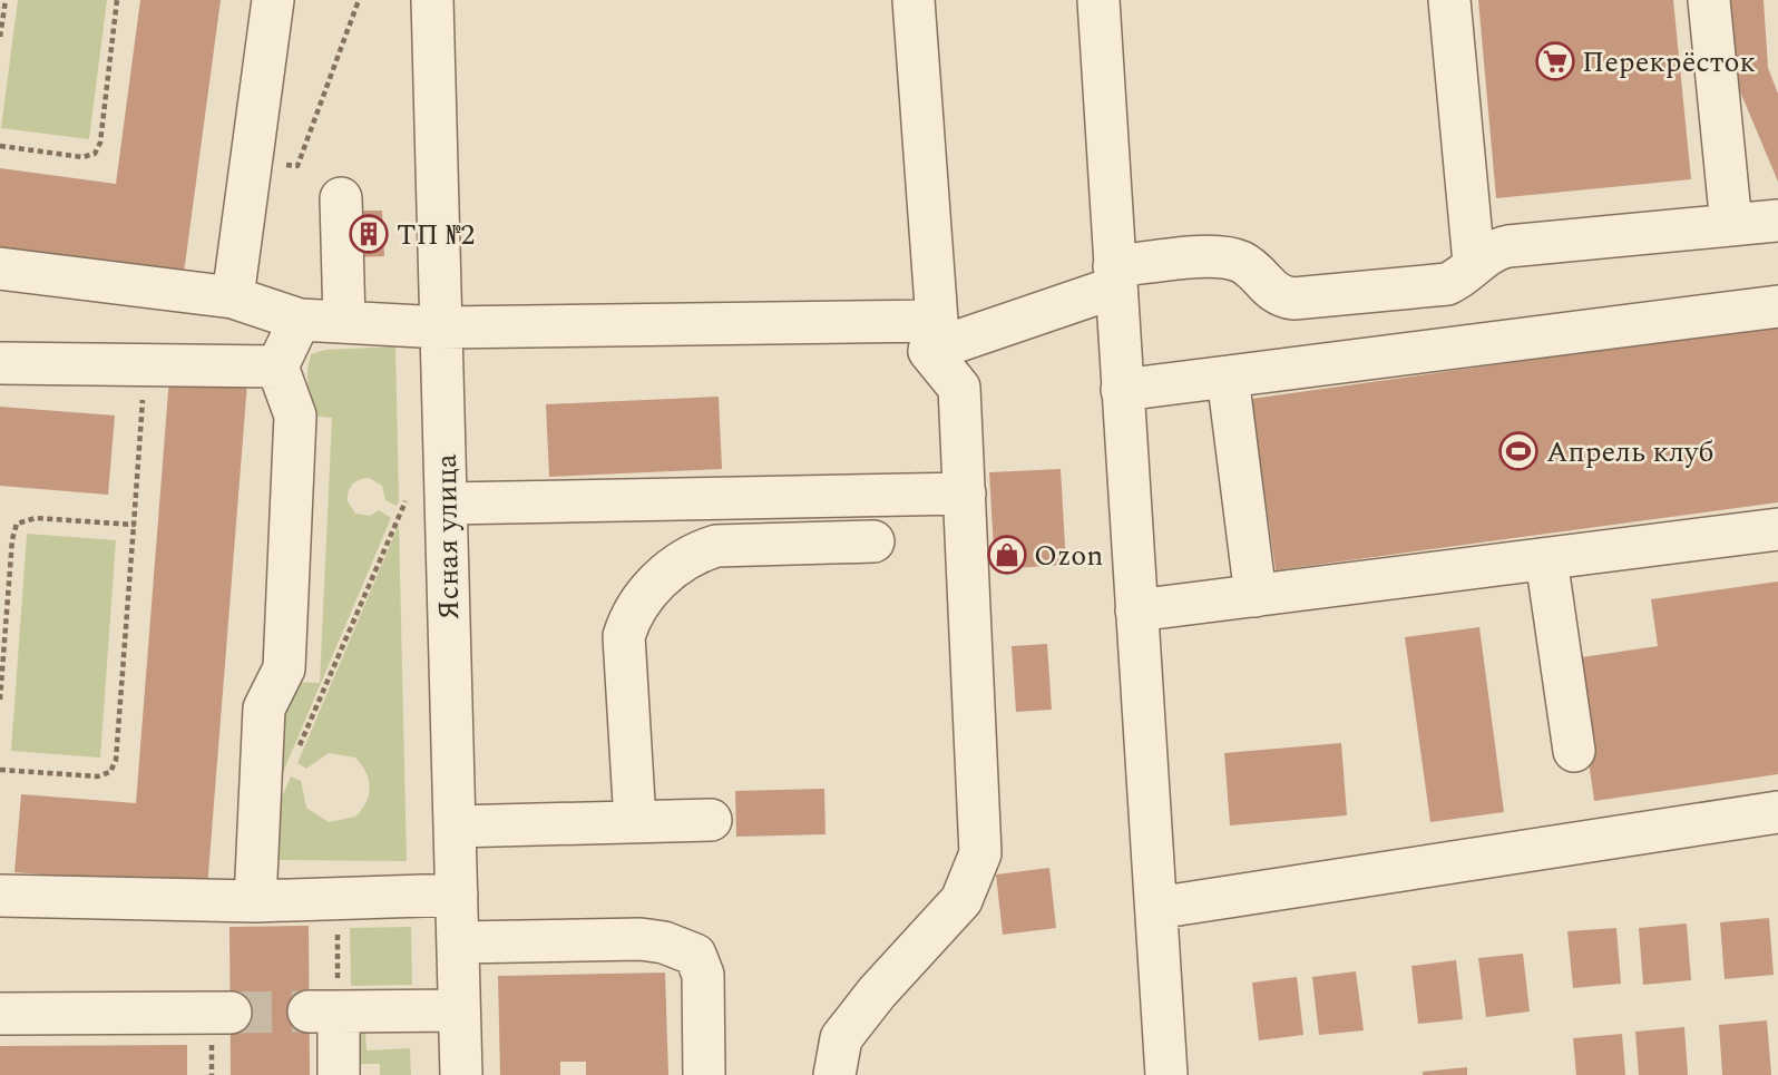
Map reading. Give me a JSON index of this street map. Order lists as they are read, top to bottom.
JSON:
{
  "streets": {
    "street": ["Ясная улица"]
  },
  "places": {
    "supermarket": ["Перекрёсток"],
    "building": ["ТП №2"],
    "sports": ["Апрель клуб"],
    "shop": ["Ozon"]
  }
}
